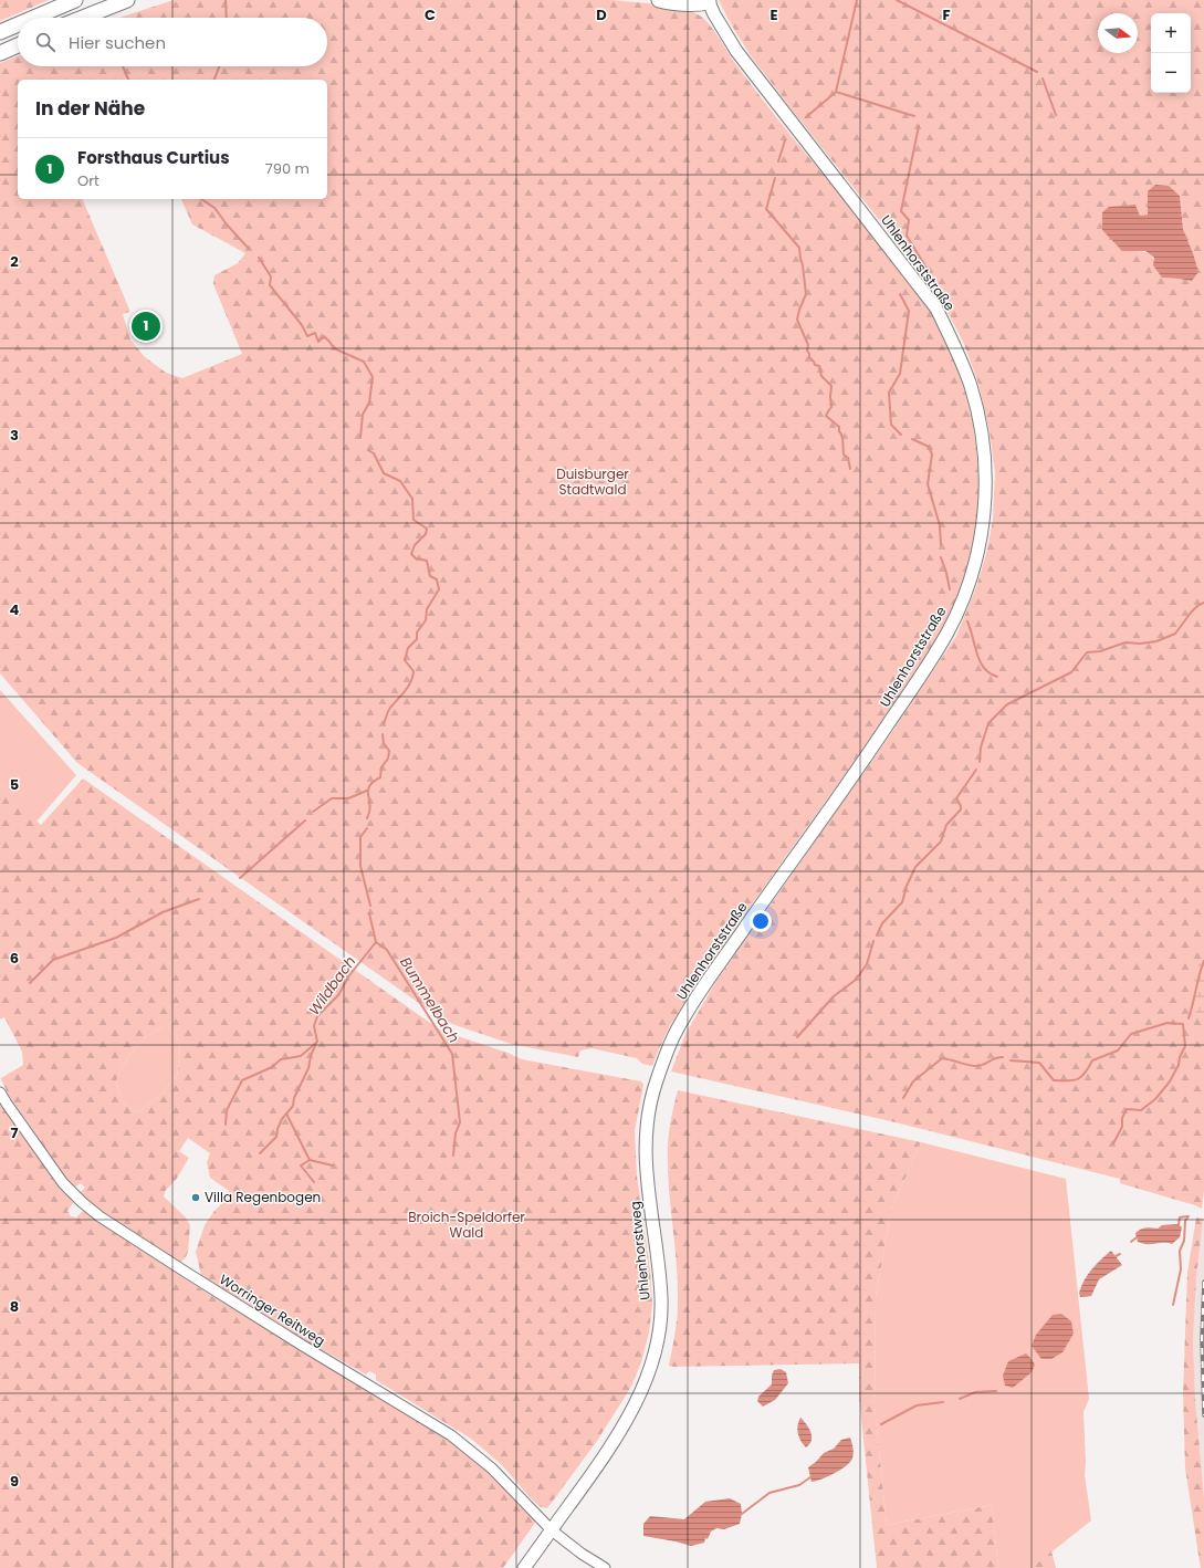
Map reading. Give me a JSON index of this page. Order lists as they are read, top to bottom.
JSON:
{
  "streets": {
    "main road": ["Uhlenhorststraße", "Uhlenhorstweg"],
    "street": ["Worringer Reitweg"]
  },
  "crossings": [
    ["Uhlenhorststraße", "Uhlenhorstweg"],
    ["Uhlenhorstweg", "Worringer Reitweg"]
  ],
  "water": ["Wildbach", "Bummelbach"],
  "parks": ["Duisburger Stadtwald", "Broich-Speldorfer Wald"],
  "places": ["Villa Regenbogen"],
  "north": "right",
  "page": {
    "map_buttons": ["+", "−"],
    "search": "Hier suchen",
    "heading": "In der Nähe",
    "list": [
      {
        "mark": "1",
        "name": "Forsthaus Curtius",
        "note": "Ort",
        "value": "790 m"
      }
    ],
    "pins": "1"
  },
  "grid": {
    "columns": [
      "C",
      "D",
      "E",
      "F"
    ],
    "rows": [
      "2",
      "3",
      "4",
      "5",
      "6",
      "7",
      "8",
      "9"
    ]
  }
}
